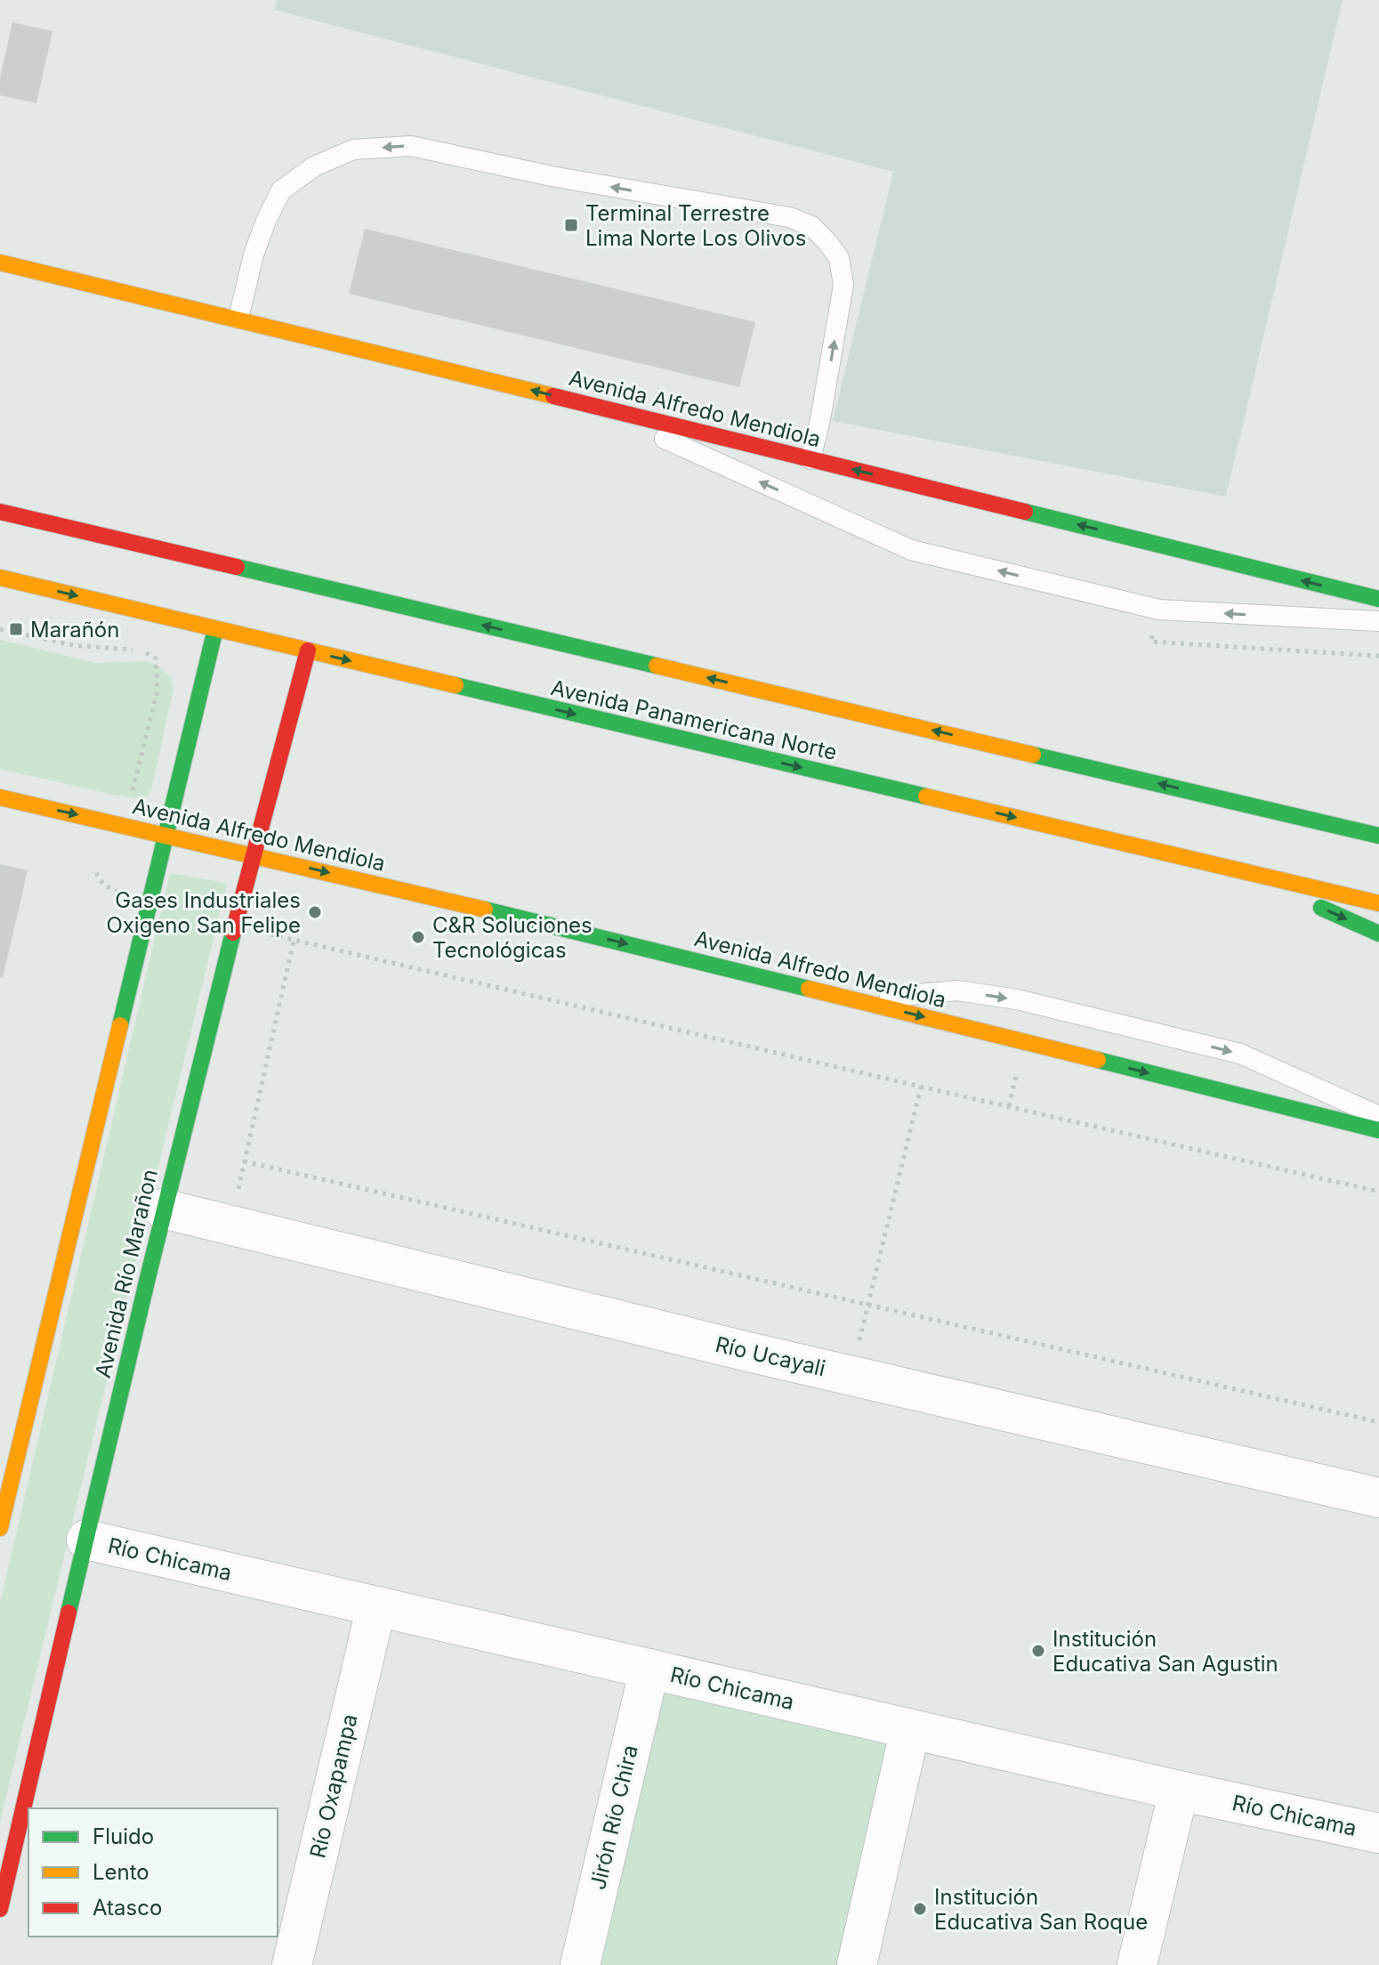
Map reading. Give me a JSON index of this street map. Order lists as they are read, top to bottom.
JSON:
{
  "streets": {
    "main road": ["Avenida Alfredo Mendiola", "Avenida Panamericana Norte", "Avenida Río Marañon"],
    "street": [
      "Río Ucayali",
      "Río Chicama",
      "Río Oxapampa",
      "Jirón Río Chira"
    ]
  },
  "crossings": [
    ["Avenida Alfredo Mendiola", "Avenida Río Marañon"],
    ["Avenida Panamericana Norte", "Avenida Río Marañon"],
    ["Avenida Río Marañon", "Río Ucayali"],
    ["Avenida Río Marañon", "Río Chicama"],
    ["Río Chicama", "Río Oxapampa"],
    ["Río Chicama", "Jirón Río Chira"]
  ],
  "places": {
    "transit": ["Terminal Terrestre Lima Norte Los Olivos", "Marañón"],
    "other": [
      "Gases Industriales Oxigeno San Felipe",
      "C&R Soluciones Tecnológicas",
      "Institución Educativa San Agustin",
      "Institución Educativa San Roque"
    ]
  },
  "legend": ["Fluido", "Lento", "Atasco"]
}
